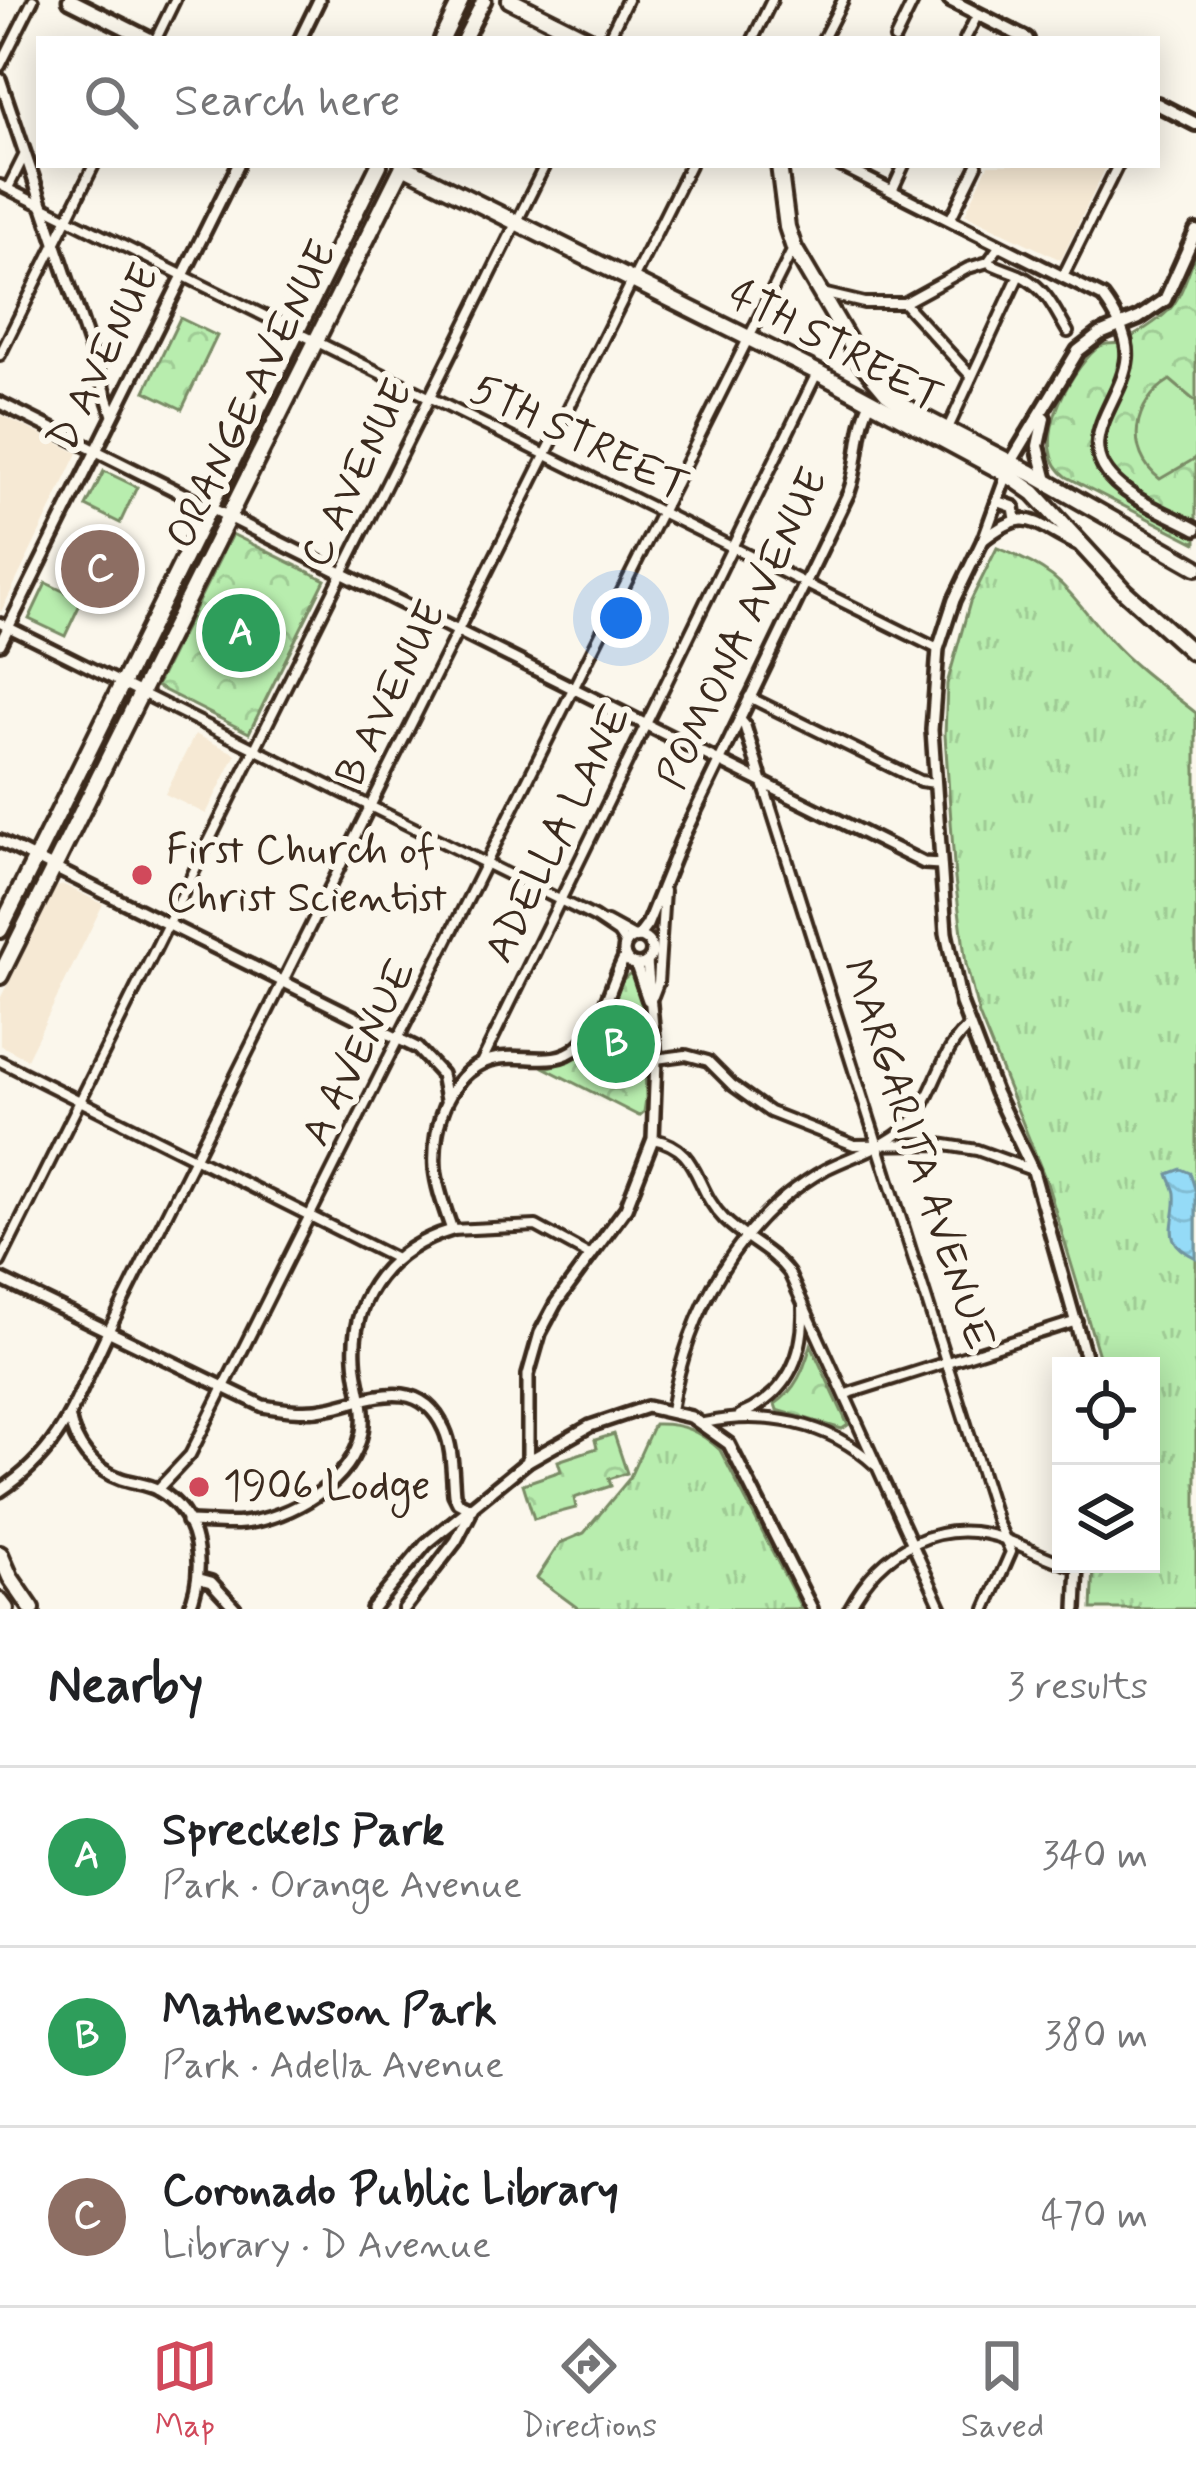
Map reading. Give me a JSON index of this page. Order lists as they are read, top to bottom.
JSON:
{
  "streets": {
    "highway": ["4TH STREET", "ORANGE AVENUE"],
    "street": [
      "D AVENUE",
      "5TH STREET",
      "C AVENUE",
      "POMONA AVENUE",
      "B AVENUE",
      "ADELLA LANE",
      "A AVENUE",
      "MARGARITA AVENUE"
    ]
  },
  "crossings": [
    ["4TH STREET", "C AVENUE"],
    ["4TH STREET", "POMONA AVENUE"],
    ["4TH STREET", "B AVENUE"],
    ["4TH STREET", "ADELLA LANE"],
    ["4TH STREET", "A AVENUE"],
    ["D AVENUE", "5TH STREET"],
    ["ORANGE AVENUE", "5TH STREET"],
    ["5TH STREET", "C AVENUE"],
    ["5TH STREET", "POMONA AVENUE"],
    ["5TH STREET", "B AVENUE"],
    ["5TH STREET", "ADELLA LANE"],
    ["5TH STREET", "A AVENUE"],
    ["POMONA AVENUE", "ADELLA LANE"],
    ["POMONA AVENUE", "MARGARITA AVENUE"]
  ],
  "places": ["First Church of Christ Scientist", "1906 Lodge"],
  "page": {
    "search": "Search here",
    "pins": ["C", "A", "B"],
    "heading": ["Nearby", "3 results"],
    "list": [
      {
        "mark": "A",
        "name": "Spreckels Park",
        "note": "Park · Orange Avenue",
        "value": "340 m"
      },
      {
        "mark": "B",
        "name": "Mathewson Park",
        "note": "Park · Adella Avenue",
        "value": "380 m"
      },
      {
        "mark": "C",
        "name": "Coronado Public Library",
        "note": "Library · D Avenue",
        "value": "470 m"
      }
    ],
    "nav": ["Map", "Directions", "Saved"]
  }
}
